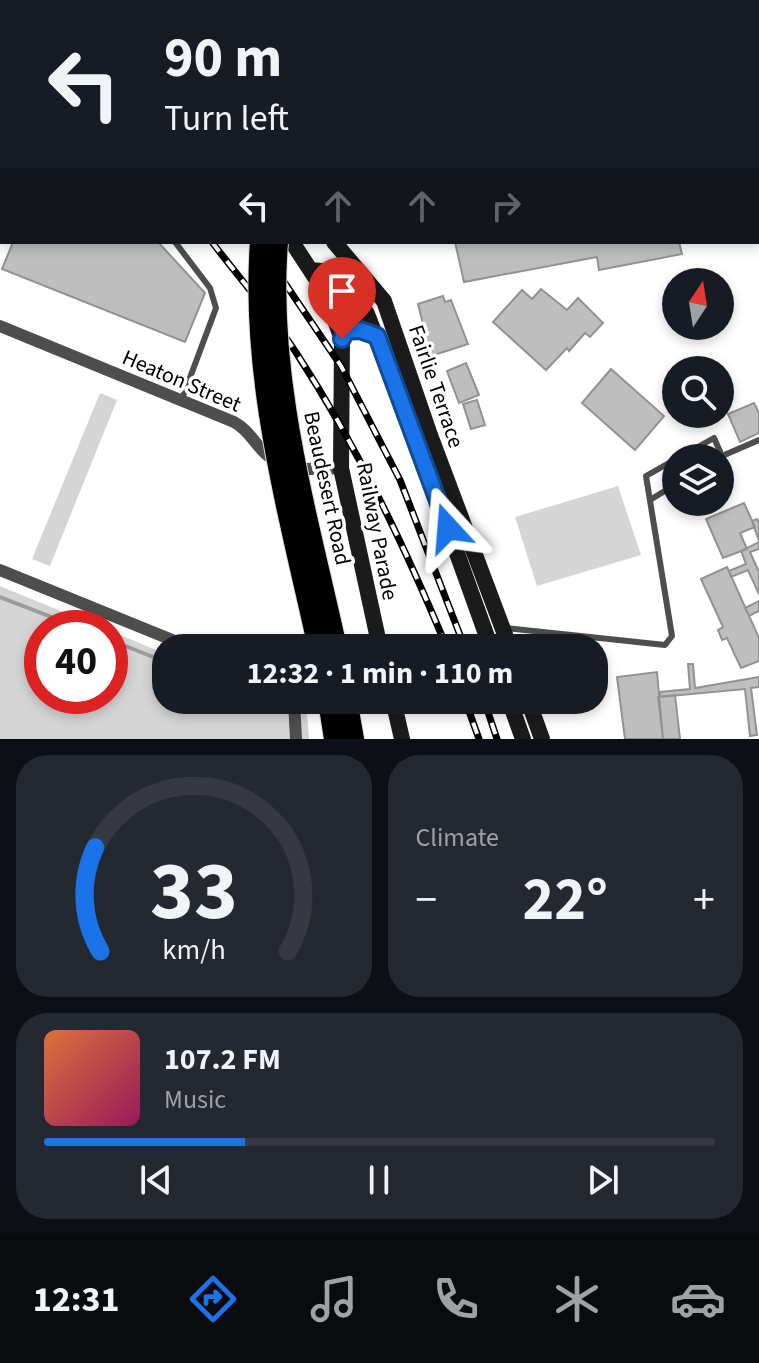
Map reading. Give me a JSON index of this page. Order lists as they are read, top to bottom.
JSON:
{
  "streets": {
    "highway": ["Beaudesert Road"],
    "street": ["Heaton Street", "Fairlie Terrace", "Railway Parade"]
  },
  "crossings": [
    ["Heaton Street", "Railway Parade"],
    ["Fairlie Terrace", "Railway Parade"]
  ],
  "north": "top",
  "page": {
    "turn": ["90 m", "Turn left"],
    "limit": "40",
    "trip": "12:32 · 1 min · 110 m",
    "tile": "Climate",
    "heat": ["−", "22°", "+"],
    "song": ["107.2 FM", "Music"],
    "tabs": "12:31",
    "gauge": ["33", "km/h"]
  }
}
